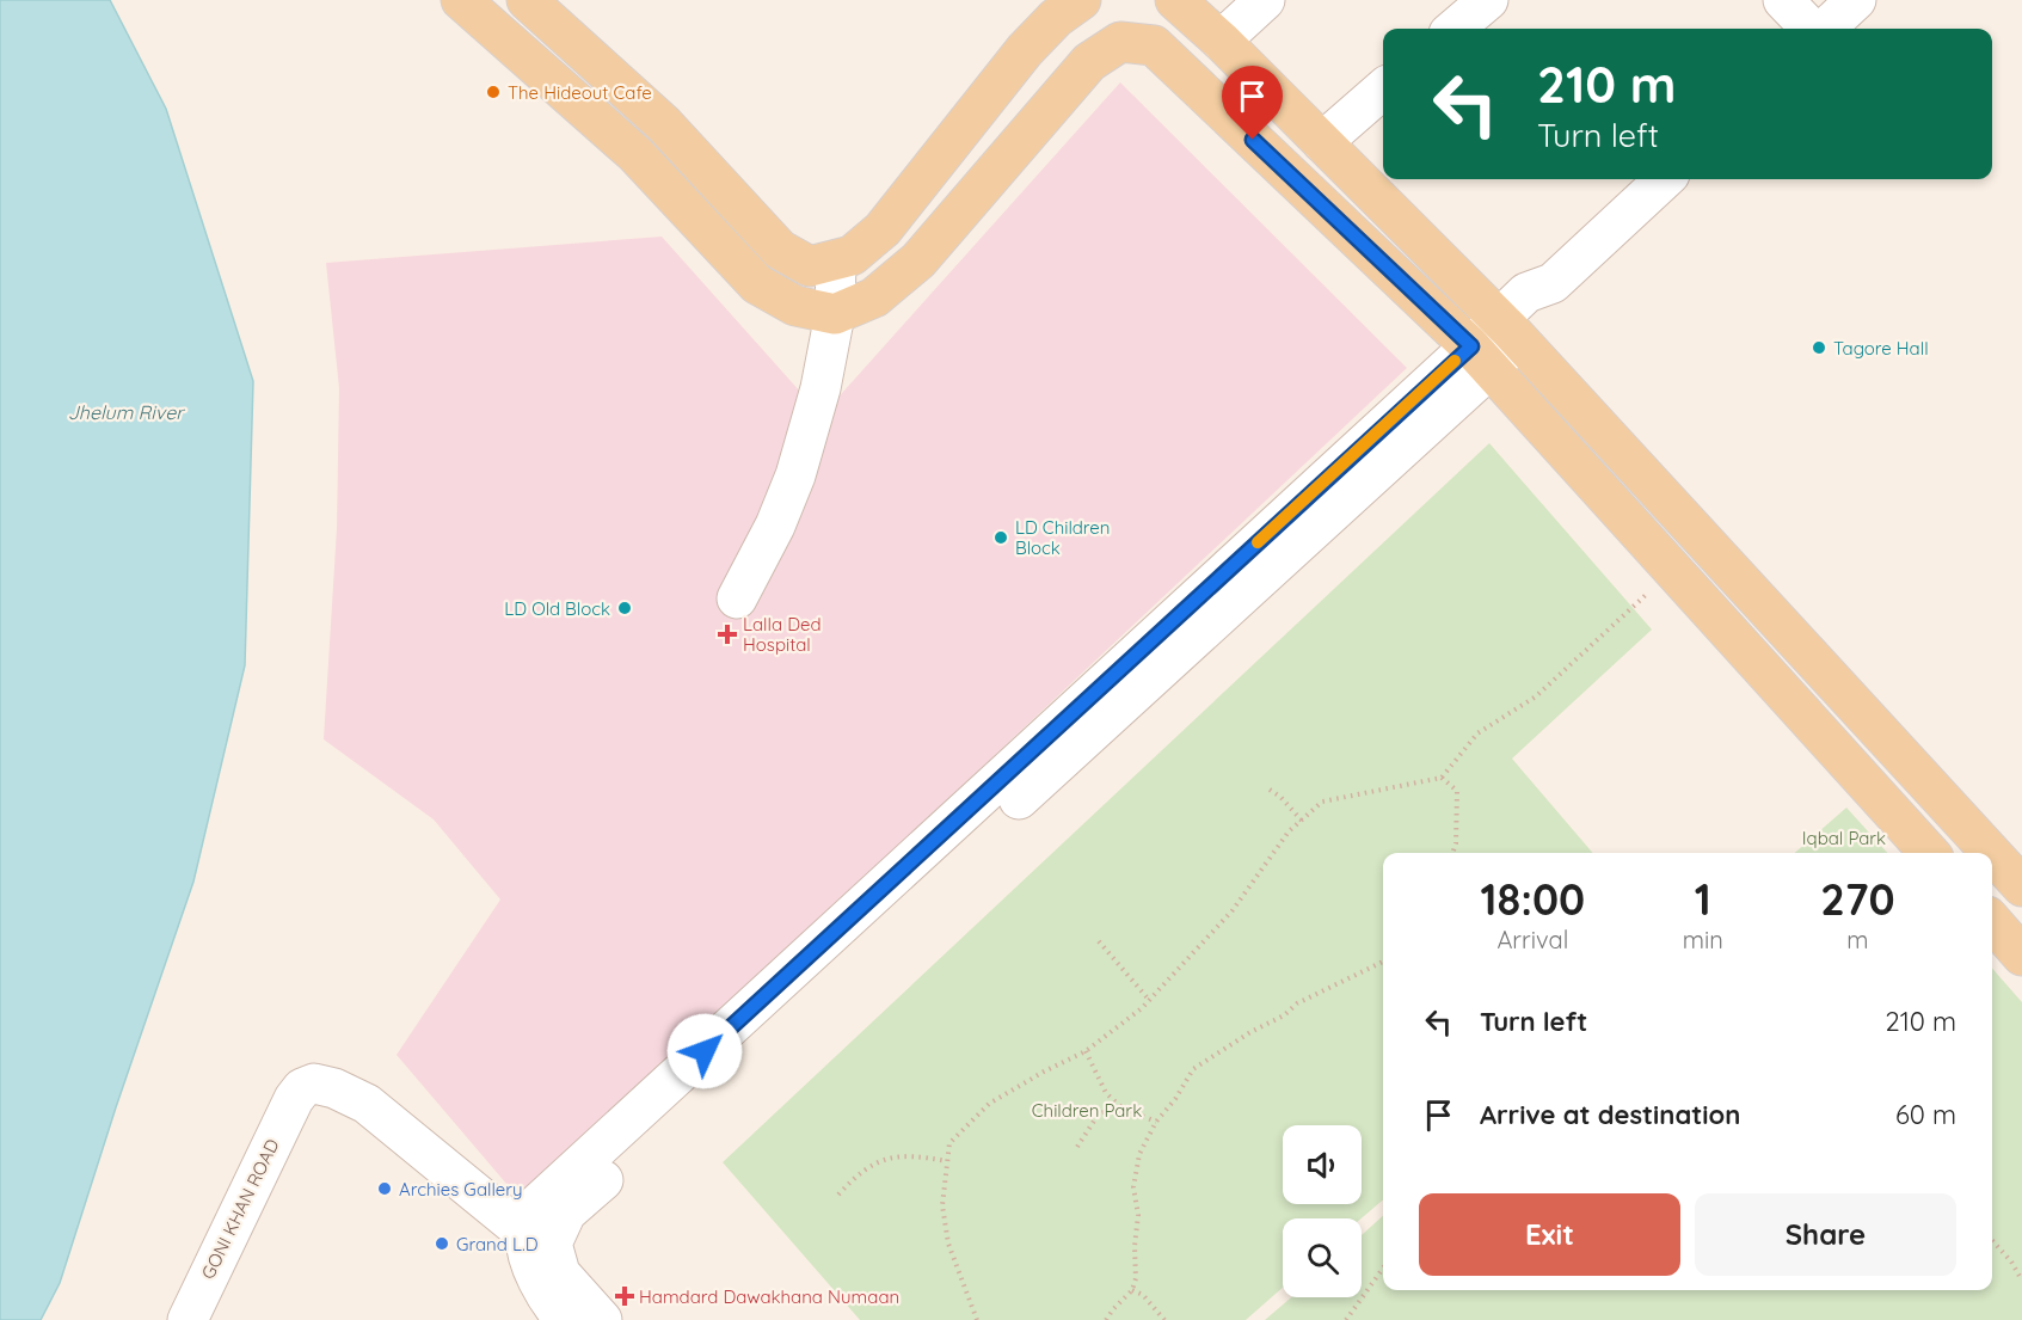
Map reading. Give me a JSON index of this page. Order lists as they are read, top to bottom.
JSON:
{
  "streets": {
    "street": ["GONI KHAN ROAD"]
  },
  "water": ["Jhelum River"],
  "parks": ["Iqbal Park", "Children Park"],
  "places": {
    "other": [
      "The Hideout Cafe",
      "Tagore Hall",
      "LD Children Block",
      "LD Old Block",
      "Archies Gallery",
      "Grand L.D"
    ],
    "health": ["Lalla Ded Hospital", "Hamdard Dawakhana Numaan"]
  },
  "page": {
    "turn": ["210 m", "Turn left"],
    "eta": [
      "18:00",
      "Arrival",
      "1",
      "min",
      "270",
      "m"
    ],
    "list": [
      {
        "name": "Turn left",
        "value": "210 m"
      },
      {
        "name": "Arrive at destination",
        "value": "60 m"
      }
    ],
    "buttons": ["Exit", "Share"]
  }
}
